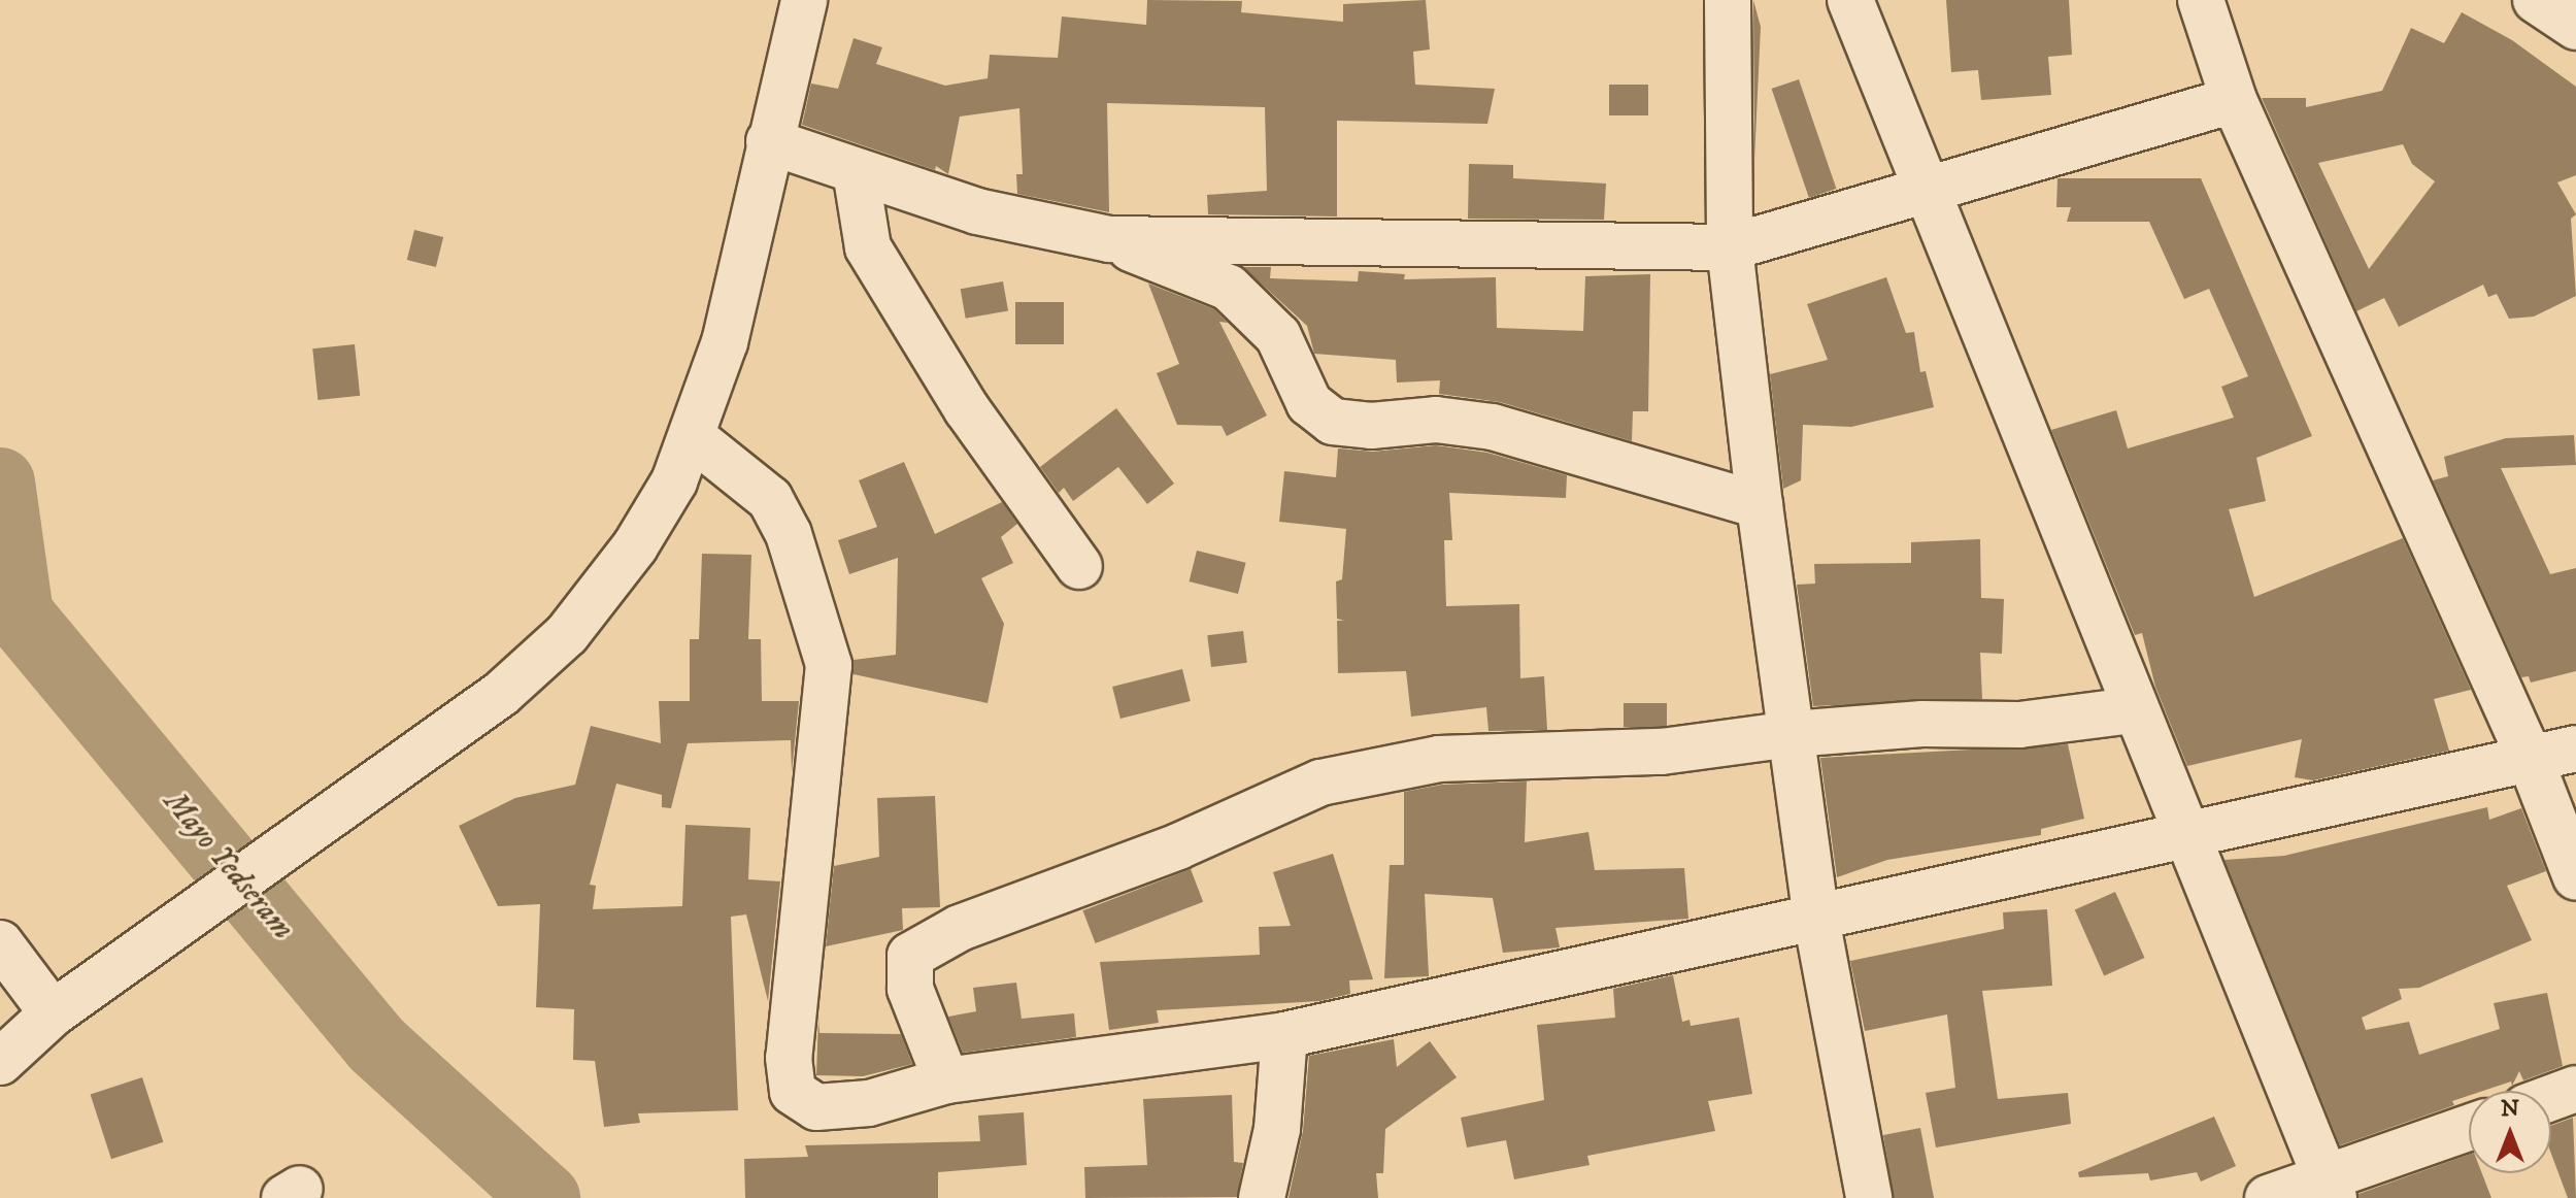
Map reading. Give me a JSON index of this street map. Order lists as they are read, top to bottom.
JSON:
{
  "water": ["Mayo Yedseram"],
  "north": "top"
}
